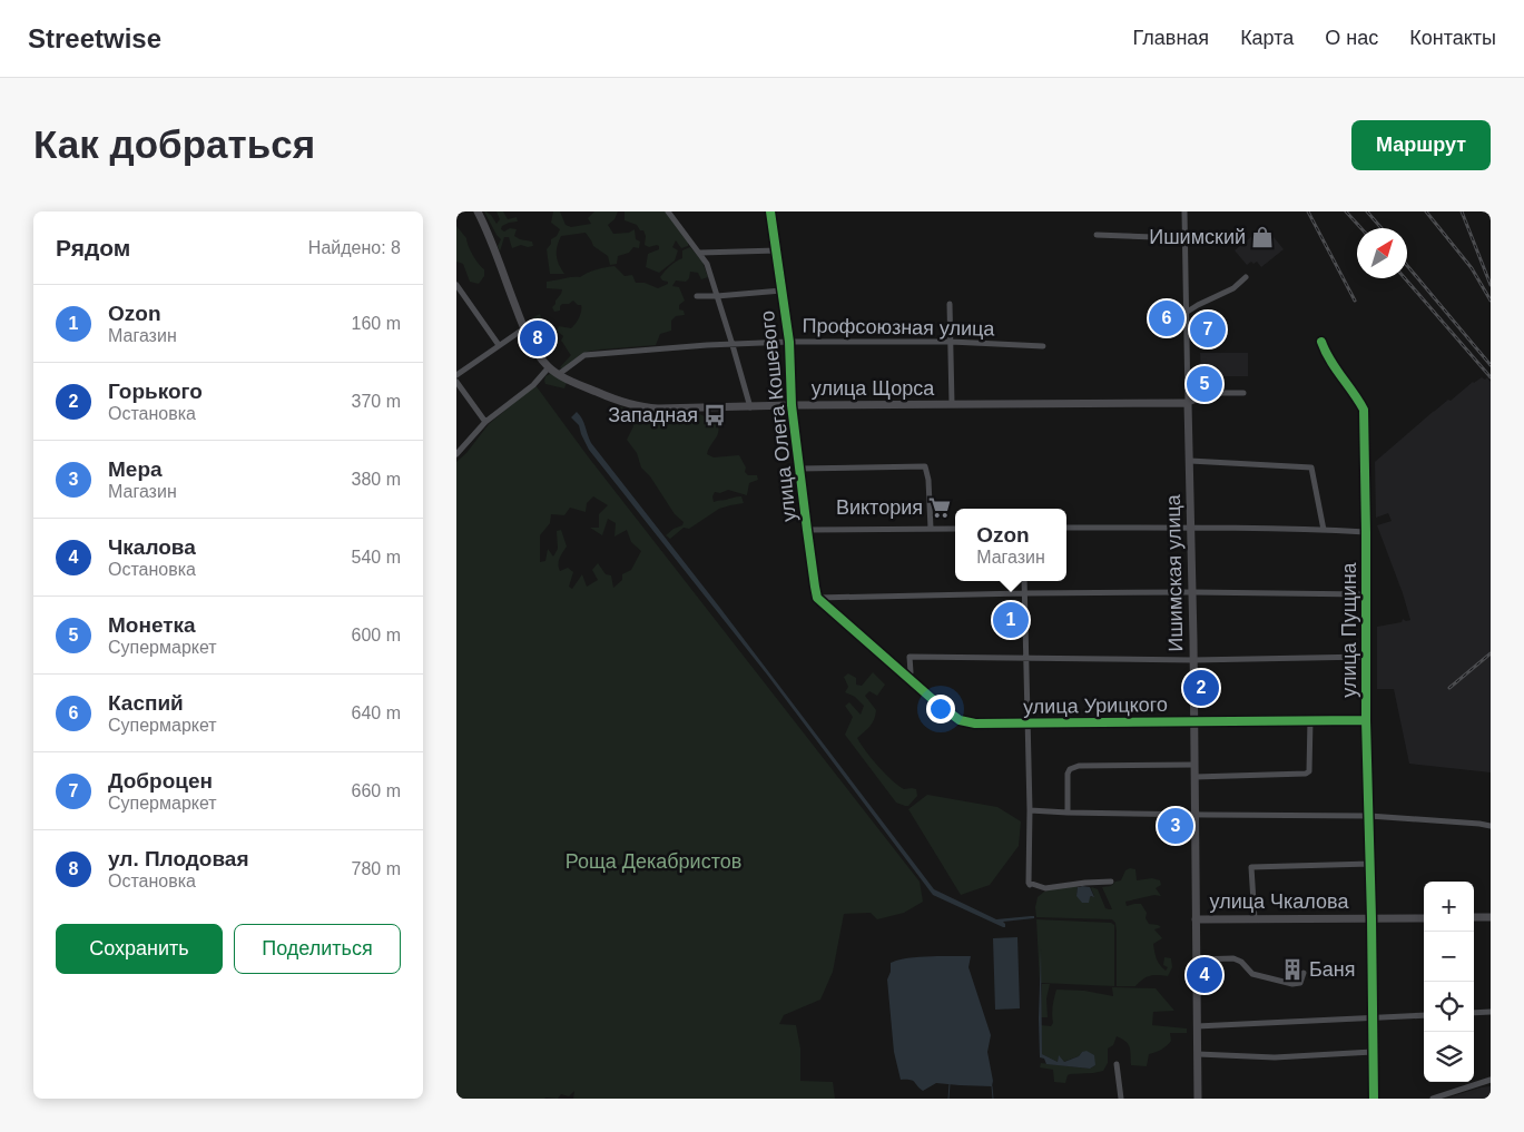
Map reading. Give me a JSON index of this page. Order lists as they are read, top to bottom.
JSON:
{
  "streets": {
    "main road": ["улица Щорса", "Ишимская улица", "улица Чкалова"],
    "street": [
      "Профсоюзная улица",
      "улица Олега Кошевого",
      "улица Пущина",
      "улица Урицкого"
    ]
  },
  "crossings": [
    ["Профсоюзная улица", "улица Щорса"],
    ["Профсоюзная улица", "улица Олега Кошевого"],
    ["улица Щорса", "улица Олега Кошевого"],
    ["улица Щорса", "Ишимская улица"],
    ["Ишимская улица", "улица Урицкого"],
    ["Ишимская улица", "улица Чкалова"],
    ["улица Пущина", "улица Урицкого"],
    ["улица Пущина", "улица Чкалова"]
  ],
  "parks": ["Роща Декабристов"],
  "places": {
    "shop": ["Ишимский"],
    "bus stop": ["Западная"],
    "supermarket": ["Виктория"],
    "building": ["Баня"]
  },
  "north": "top right",
  "page": {
    "header": "Streetwise",
    "nav": [
      "Главная",
      "Карта",
      "О нас",
      "Контакты"
    ],
    "buttons": [
      "Маршрут",
      ["Сохранить", "Поделиться"]
    ],
    "title": "Как добраться",
    "heading": ["Рядом", "Найдено: 8"],
    "list": [
      {
        "mark": "1",
        "name": "Ozon",
        "note": "Магазин",
        "value": "160 m"
      },
      {
        "mark": "2",
        "name": "Горького",
        "note": "Остановка",
        "value": "370 m"
      },
      {
        "mark": "3",
        "name": "Мера",
        "note": "Магазин",
        "value": "380 m"
      },
      {
        "mark": "4",
        "name": "Чкалова",
        "note": "Остановка",
        "value": "540 m"
      },
      {
        "mark": "5",
        "name": "Монетка",
        "note": "Супермаркет",
        "value": "600 m"
      },
      {
        "mark": "6",
        "name": "Каспий",
        "note": "Супермаркет",
        "value": "640 m"
      },
      {
        "mark": "7",
        "name": "Доброцен",
        "note": "Супермаркет",
        "value": "660 m"
      },
      {
        "mark": "8",
        "name": "ул. Плодовая",
        "note": "Остановка",
        "value": "780 m"
      }
    ],
    "pins": [
      "6",
      "7",
      "8",
      "5",
      "1",
      "2",
      "3",
      "4"
    ],
    "popup": ["Ozon", "Магазин"],
    "map_buttons": ["+", "−"]
  }
}
